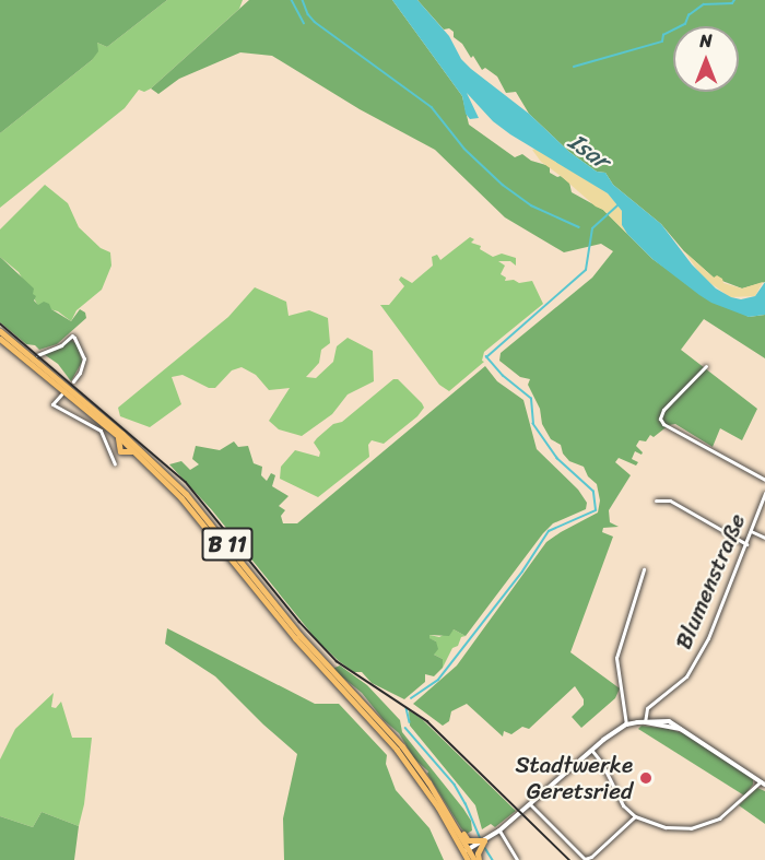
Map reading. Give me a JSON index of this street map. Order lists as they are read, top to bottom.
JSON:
{
  "streets": {
    "main road": ["B 11"],
    "street": ["Blumenstraße"]
  },
  "water": ["Isar"],
  "places": ["Stadtwerke Geretsried"],
  "north": "top"
}
